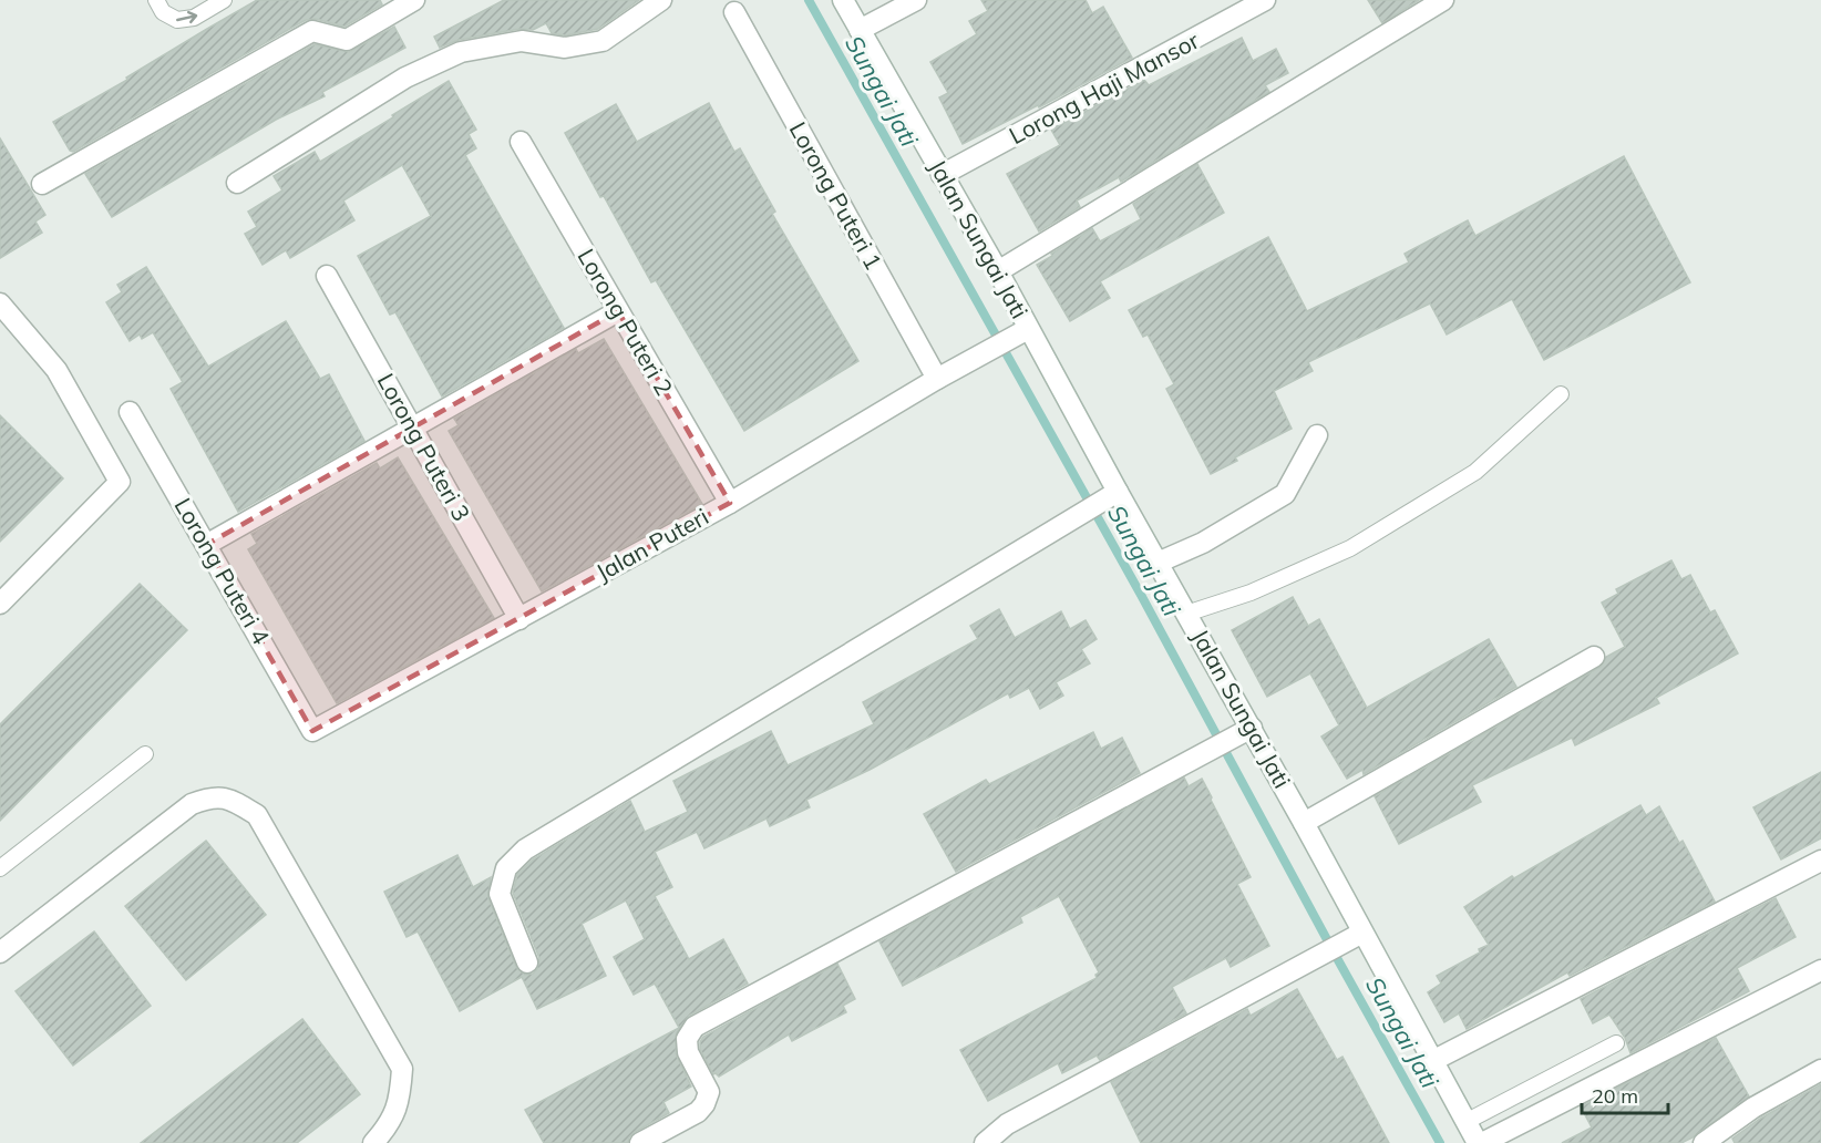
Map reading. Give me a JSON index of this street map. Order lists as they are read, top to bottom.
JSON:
{
  "streets": {
    "street": [
      "Lorong Haji Mansor",
      "Lorong Puteri 1",
      "Jalan Sungai Jati",
      "Lorong Puteri 2",
      "Lorong Puteri 3",
      "Jalan Puteri",
      "Lorong Puteri 4"
    ]
  },
  "crossings": [
    ["Lorong Haji Mansor", "Jalan Sungai Jati"],
    ["Lorong Puteri 1", "Jalan Puteri"],
    ["Jalan Sungai Jati", "Jalan Puteri"],
    ["Lorong Puteri 2", "Jalan Puteri"],
    ["Lorong Puteri 3", "Jalan Puteri"],
    ["Jalan Puteri", "Lorong Puteri 4"]
  ],
  "water": ["Sungai Jati"],
  "scale_bar": "20 m"
}
